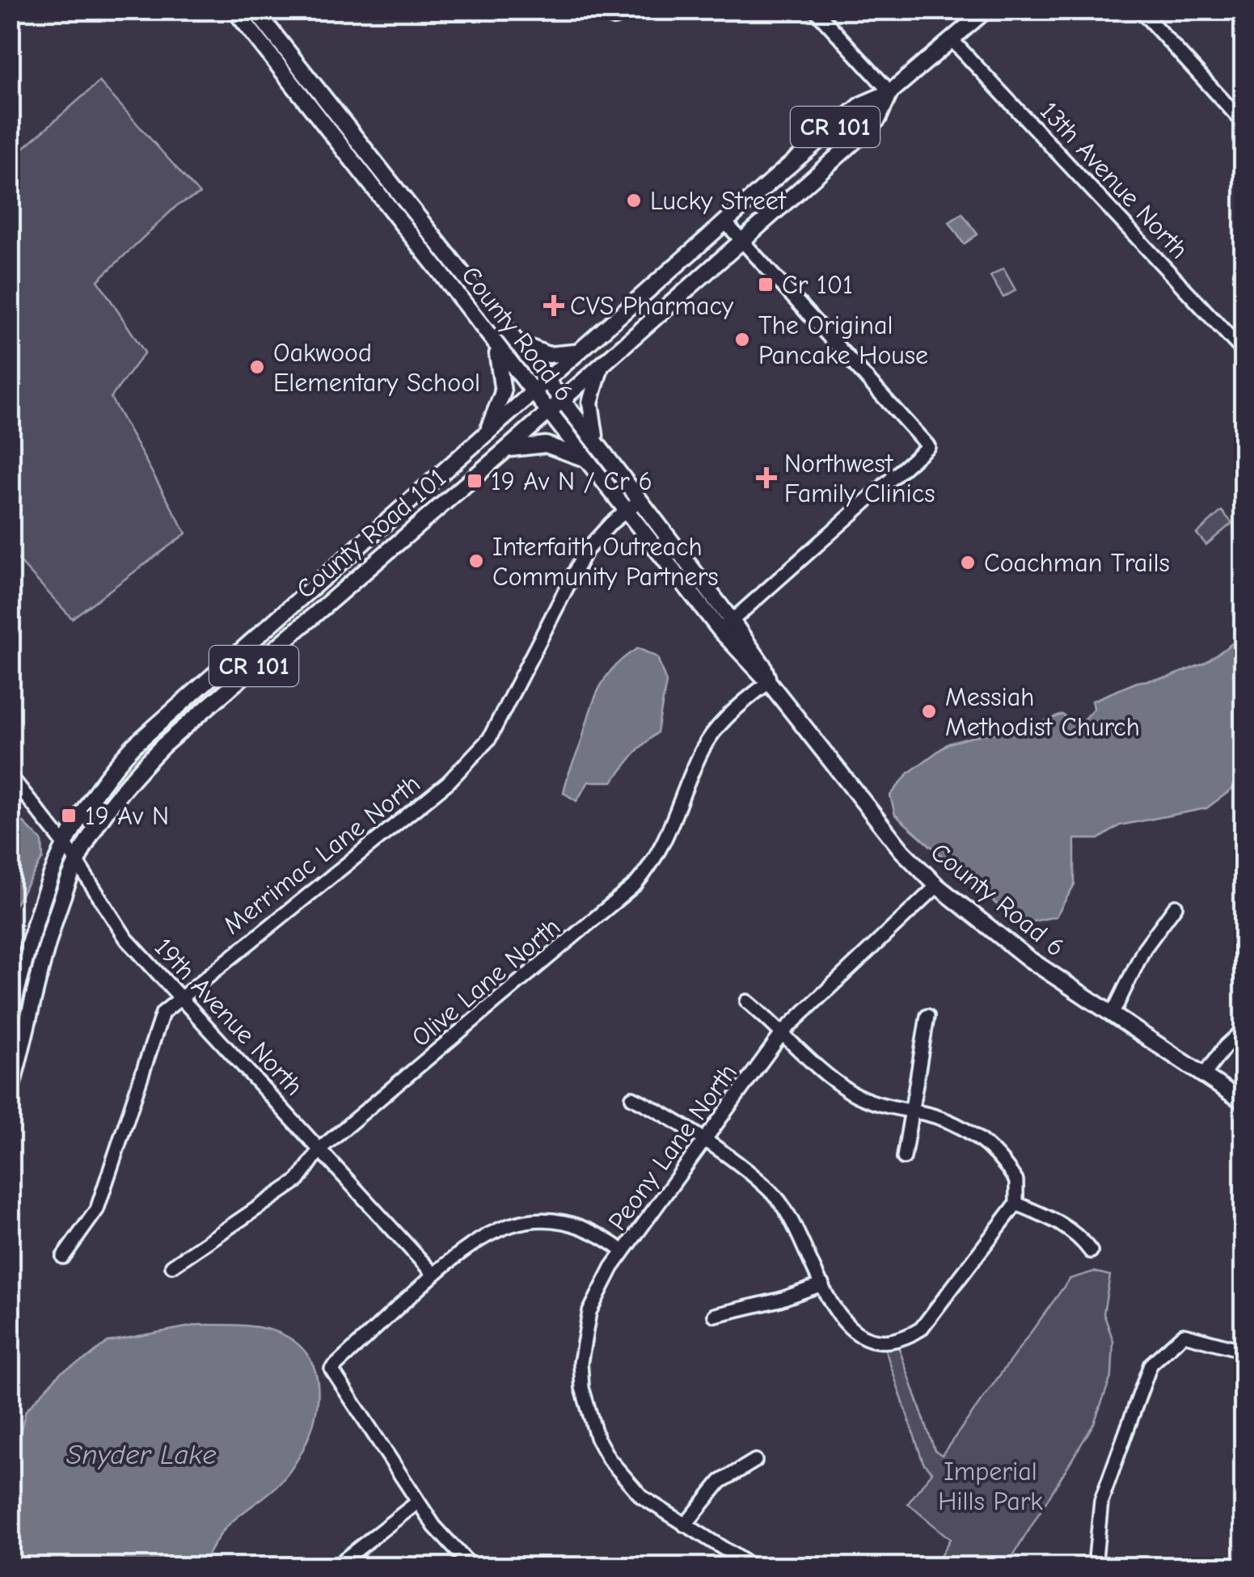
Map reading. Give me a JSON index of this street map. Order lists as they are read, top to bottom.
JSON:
{
  "streets": {
    "main road": ["CR 101", "County Road 6", "County Road 101"],
    "street": [
      "13th Avenue North",
      "Merrimac Lane North",
      "Olive Lane North",
      "19th Avenue North",
      "Peony Lane North"
    ]
  },
  "crossings": [
    ["13th Avenue North", "County Road 101"],
    ["County Road 6", "County Road 101"],
    ["County Road 6", "Merrimac Lane North"],
    ["County Road 6", "Olive Lane North"],
    ["County Road 6", "Peony Lane North"],
    ["County Road 101", "19th Avenue North"],
    ["Merrimac Lane North", "19th Avenue North"],
    ["Olive Lane North", "19th Avenue North"],
    ["19th Avenue North", "Peony Lane North"]
  ],
  "water": ["Snyder Lake"],
  "parks": ["Imperial Hills Park"],
  "places": {
    "other": [
      "Lucky Street",
      "The Original Pancake House",
      "Oakwood Elementary School",
      "Interfaith Outreach Community Partners",
      "Coachman Trails",
      "Messiah Methodist Church"
    ],
    "transit": ["Cr 101", "19 Av N / Cr 6", "19 Av N"],
    "health": ["CVS Pharmacy", "Northwest Family Clinics"]
  }
}
